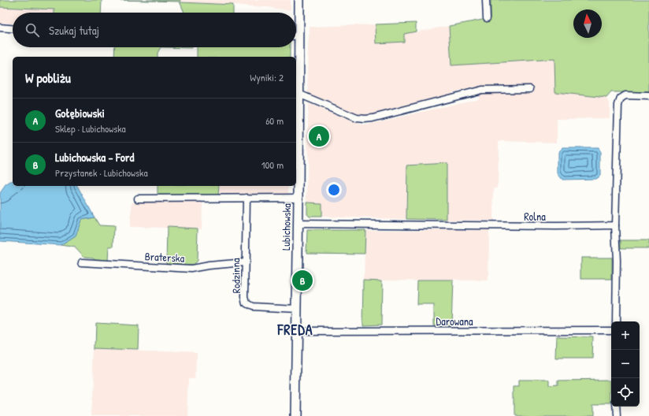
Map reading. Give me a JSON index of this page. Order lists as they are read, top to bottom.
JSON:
{
  "streets": {
    "street": [
      "Rolna",
      "Lubichowska",
      "Braterska",
      "Rodzinna",
      "Darowana"
    ]
  },
  "crossings": [
    ["Rolna", "Lubichowska"],
    ["Lubichowska", "Rodzinna"],
    ["Lubichowska", "Darowana"],
    ["Braterska", "Rodzinna"]
  ],
  "districts": ["FREDA"],
  "north": "top",
  "page": {
    "search": "Szukaj tutaj",
    "heading": ["W pobliżu", "Wyniki: 2"],
    "list": [
      {
        "mark": "A",
        "name": "Gołębiowski",
        "note": "Sklep · Lubichowska",
        "value": "60 m"
      },
      {
        "mark": "B",
        "name": "Lubichowska - Ford",
        "note": "Przystanek · Lubichowska",
        "value": "100 m"
      }
    ],
    "pins": ["A", "B"],
    "map_buttons": ["+", "−"]
  }
}
